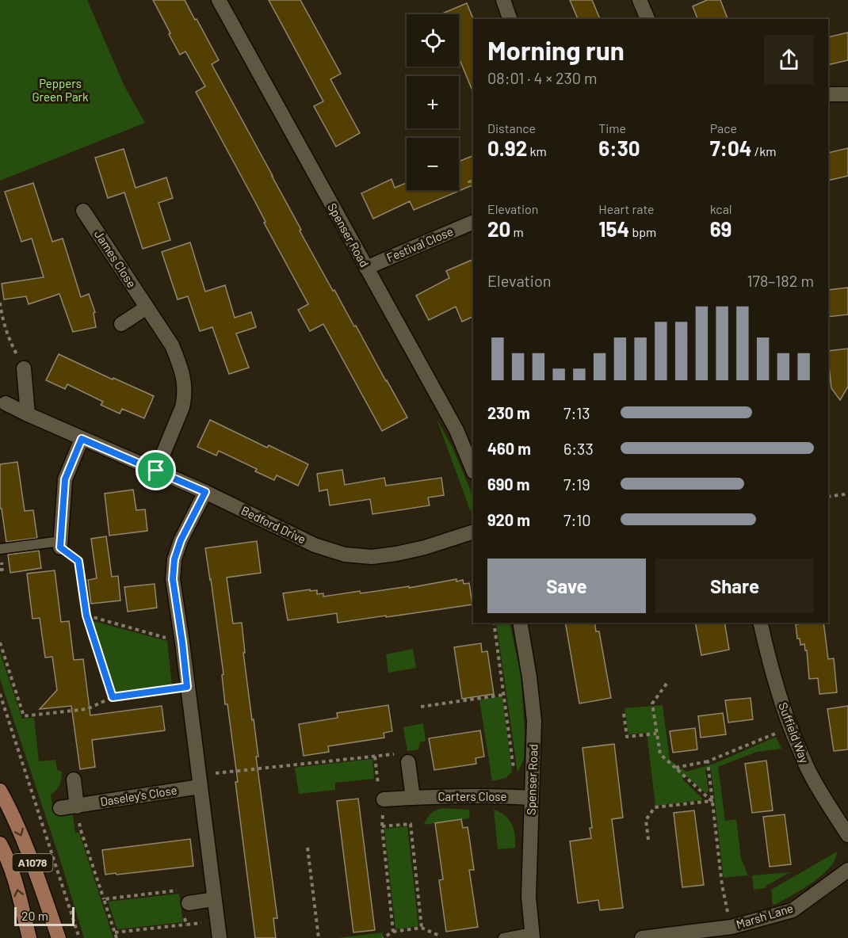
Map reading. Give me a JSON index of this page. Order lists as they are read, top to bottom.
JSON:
{
  "streets": {
    "main road": ["A1078"],
    "street": [
      "Spenser Road",
      "Festival Close",
      "James Close",
      "Bedford Drive",
      "Suffield Way",
      "Daseley's Close",
      "Carters Close",
      "Marsh Lane"
    ]
  },
  "crossings": [
    ["Spenser Road", "Festival Close"],
    ["Spenser Road", "Carters Close"],
    ["James Close", "Bedford Drive"]
  ],
  "parks": ["Peppers Green Park"],
  "scale_bar": "20 m",
  "page": {
    "map_buttons": ["+", "−"],
    "heading": ["Morning run", "08:01 · 4 × 230 m"],
    "stats": [
      ["Distance", "0.92 km"],
      ["Time", "6:30"],
      ["Pace", "7:04 /km"],
      ["Elevation", "20 m"],
      ["Heart rate", "154 bpm"],
      ["kcal", "69"]
    ],
    "chart": ["Elevation", "178–182 m"],
    "list": [
      {
        "name": "230 m",
        "note": "7:13"
      },
      {
        "name": "460 m",
        "note": "6:33"
      },
      {
        "name": "690 m",
        "note": "7:19"
      },
      {
        "name": "920 m",
        "note": "7:10"
      }
    ],
    "buttons": ["Save", "Share"],
    "scale": "20 m"
  }
}
